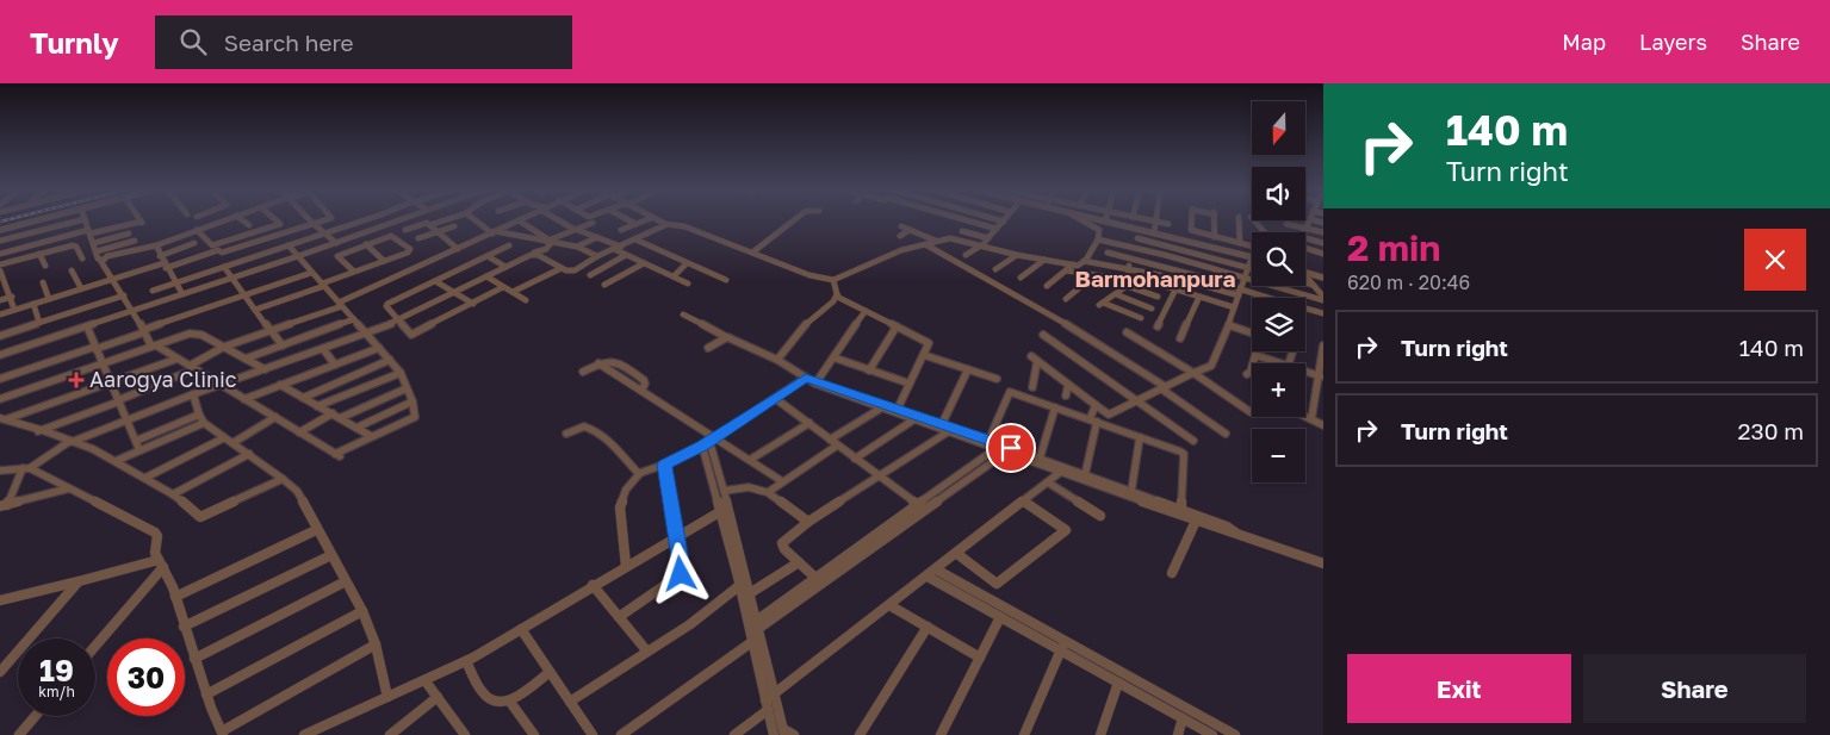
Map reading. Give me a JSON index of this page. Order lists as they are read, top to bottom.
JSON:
{
  "districts": ["Barmohanpura"],
  "places": {
    "health": ["Aarogya Clinic"]
  },
  "north": "bottom",
  "page": {
    "header": "Turnly",
    "search": "Search here",
    "nav": ["Map", "Layers", "Share"],
    "turn": ["140 m", "Turn right"],
    "map_buttons": ["+", "−"],
    "heading": ["2 min", "620 m · 20:46"],
    "list": [
      {
        "name": "Turn right",
        "value": "140 m"
      },
      {
        "name": "Turn right",
        "value": "230 m"
      }
    ],
    "speed": "19 km/h",
    "limit": "30",
    "buttons": ["Exit", "Share"]
  }
}
